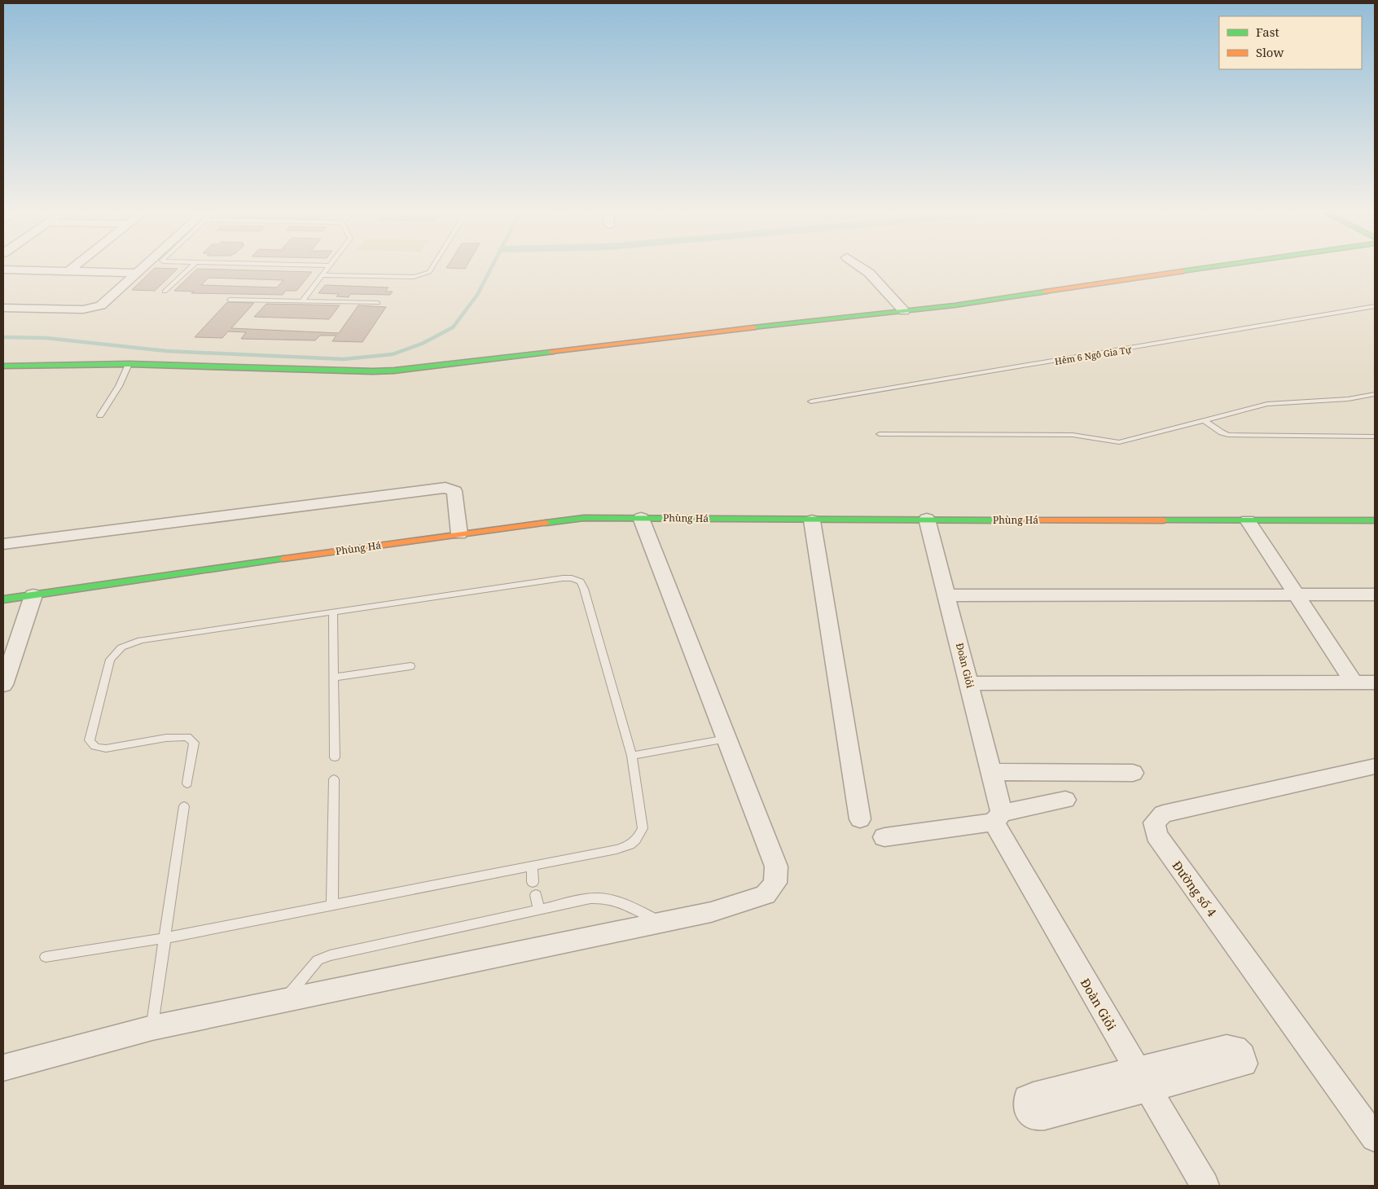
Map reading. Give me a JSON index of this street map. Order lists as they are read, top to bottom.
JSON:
{
  "streets": {
    "street": ["Phùng Há", "Đoàn Giỏi", "Đường số 4"],
    "lane": ["Hẻm 6 Ngô Gia Tự"]
  },
  "crossings": [
    ["Phùng Há", "Đoàn Giỏi"]
  ],
  "legend": ["Fast", "Slow"]
}
